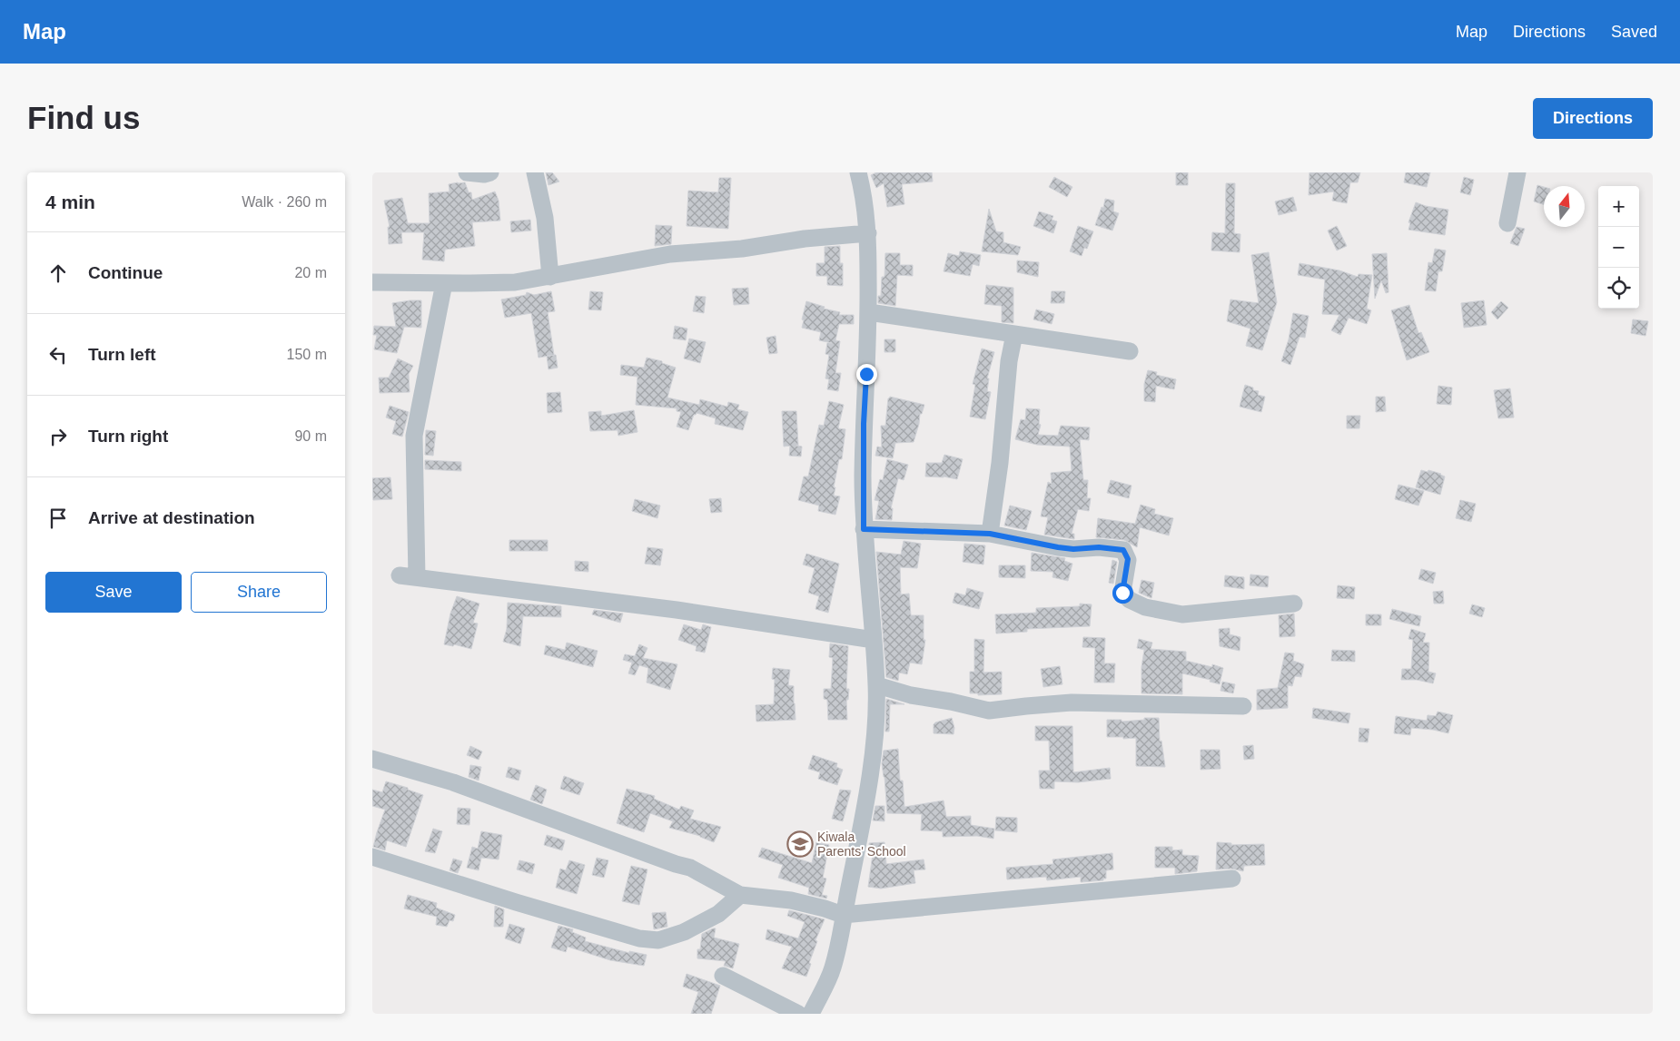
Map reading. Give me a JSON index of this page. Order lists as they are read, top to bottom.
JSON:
{
  "places": {
    "school or university": ["Kiwala Parents' School"]
  },
  "north": "top",
  "page": {
    "header": "Map",
    "nav": ["Map", "Directions", "Saved"],
    "buttons": [
      "Directions",
      ["Save", "Share"]
    ],
    "title": "Find us",
    "heading": ["4 min", "Walk · 260 m"],
    "map_buttons": ["+", "−"],
    "list": [
      ["Continue", "20 m"],
      ["Turn left", "150 m"],
      ["Turn right", "90 m"],
      "Arrive at destination"
    ]
  }
}
